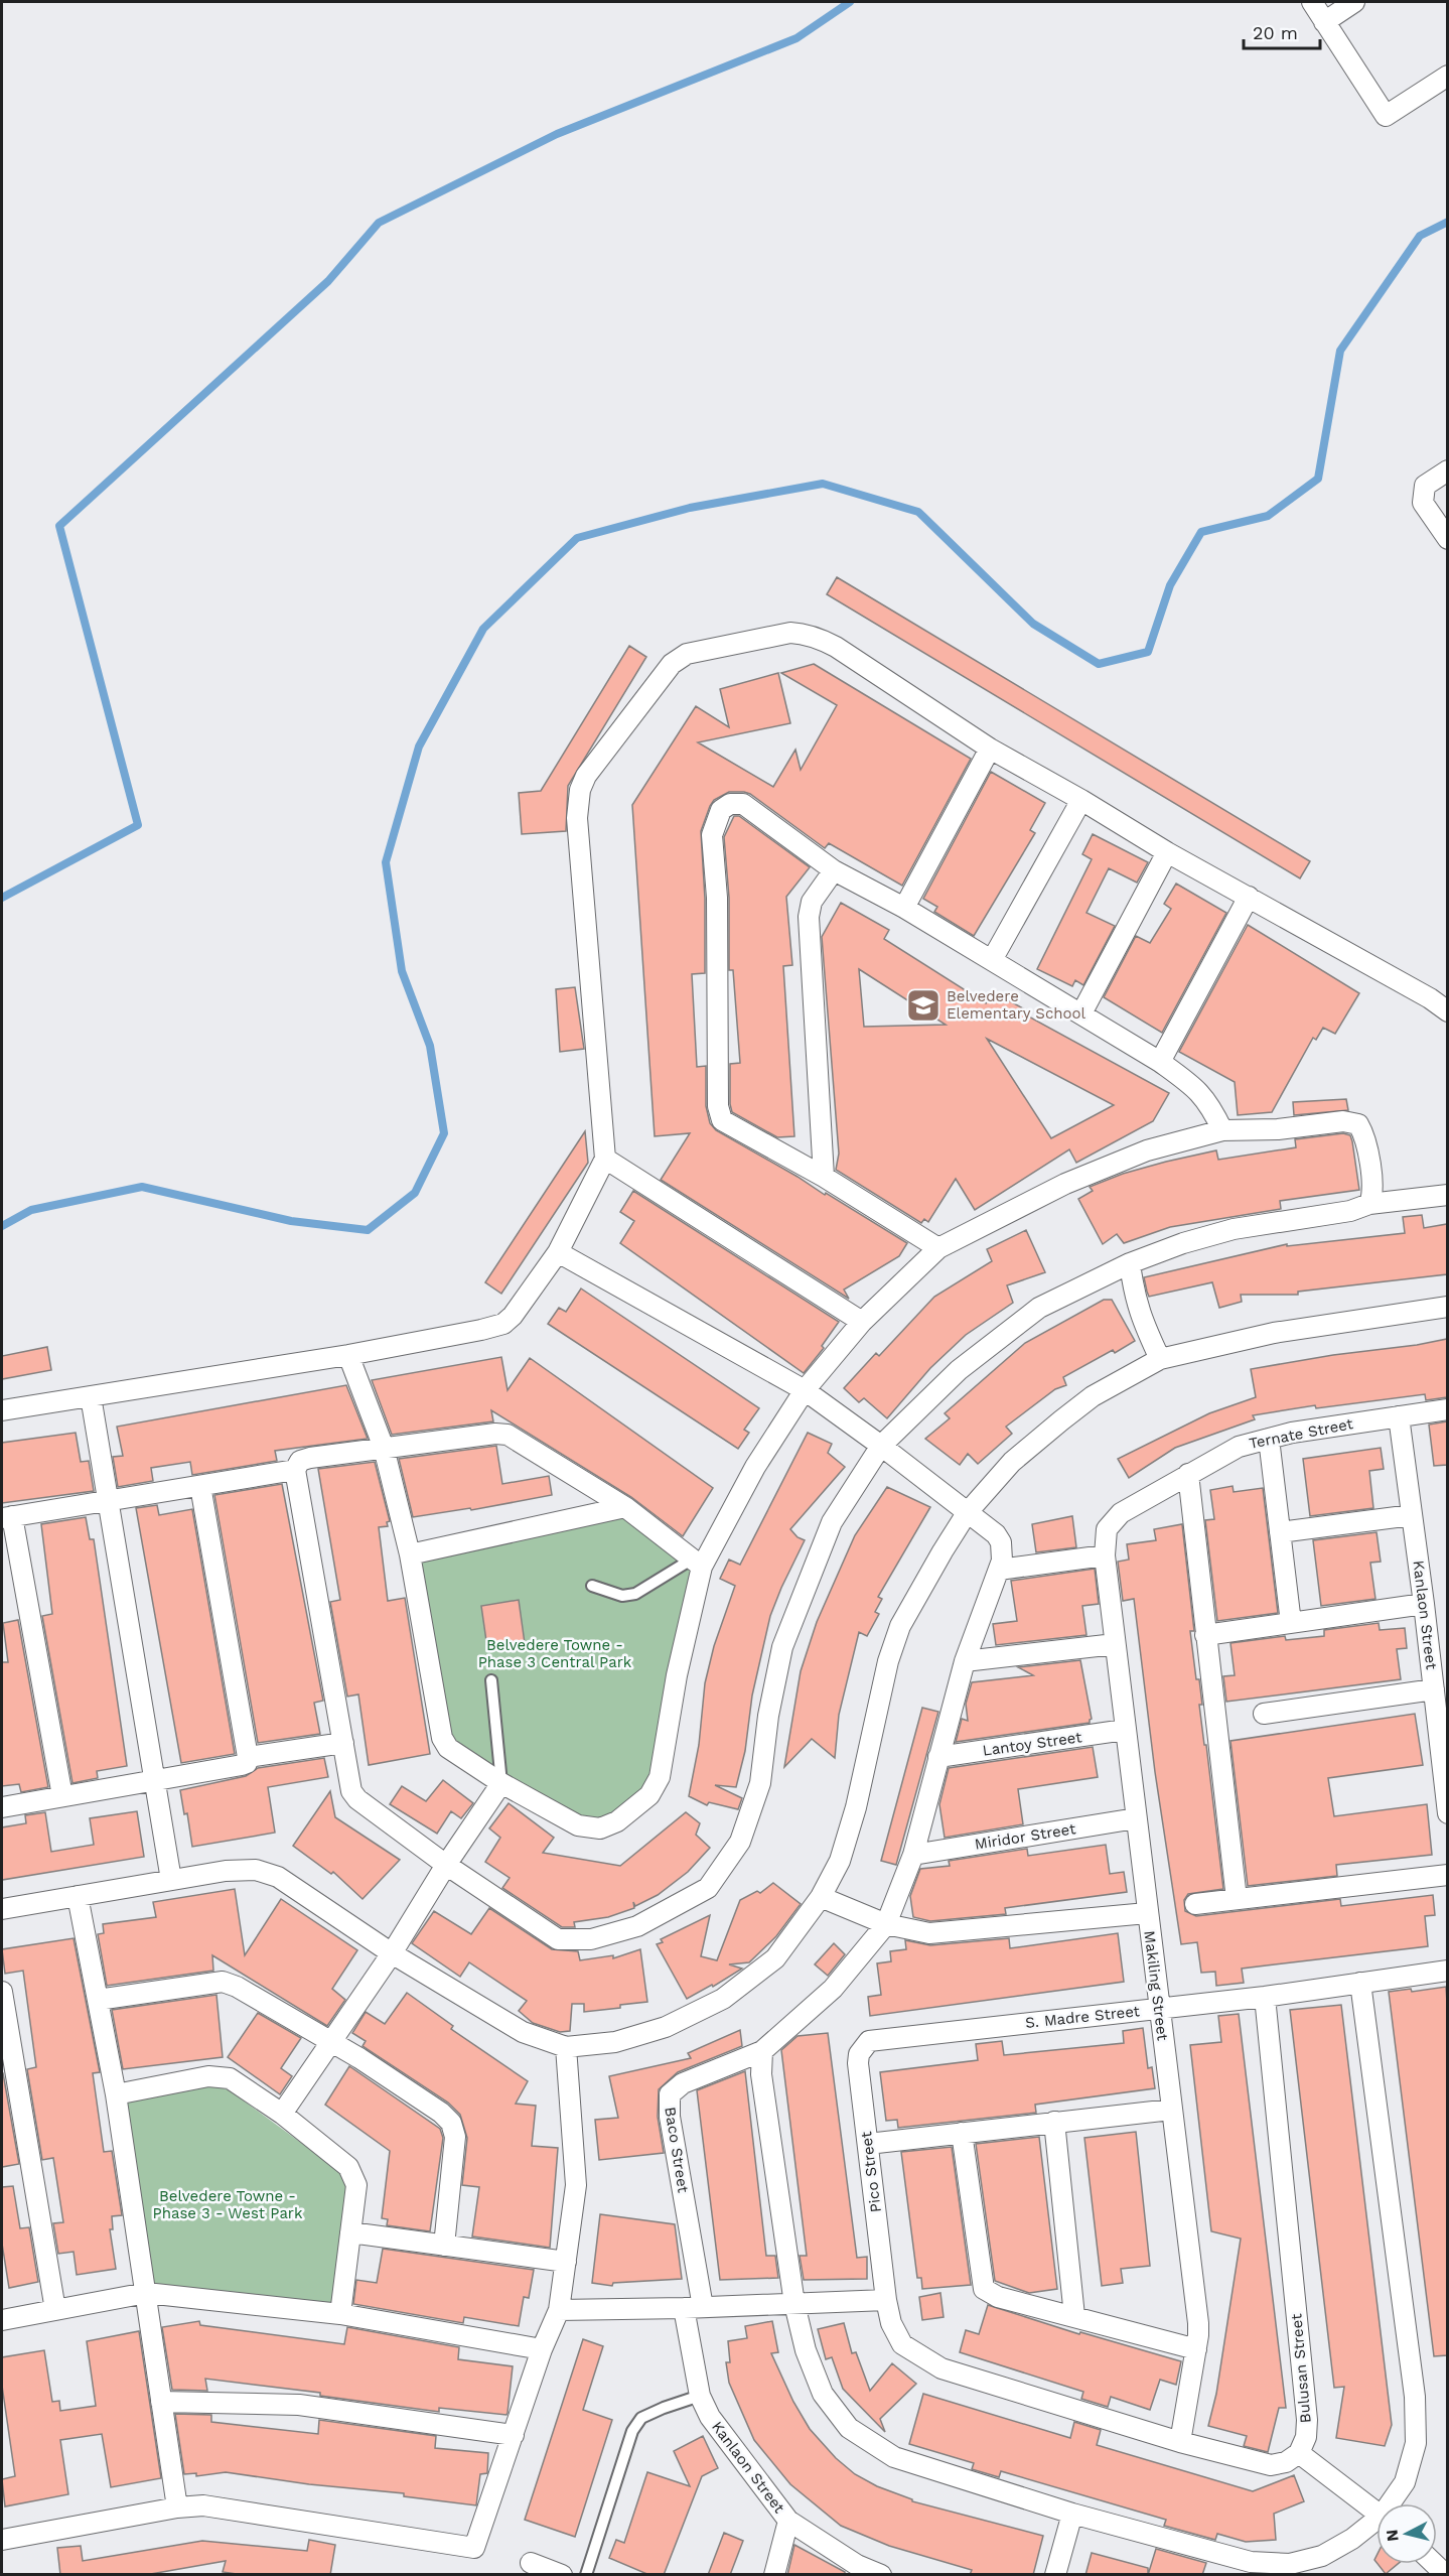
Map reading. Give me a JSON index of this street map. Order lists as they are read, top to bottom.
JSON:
{
  "streets": {
    "street": [
      "Ternate Street",
      "Kanlaon Street",
      "Lantoy Street",
      "Miridor Street",
      "Makiling Street",
      "S. Madre Street",
      "Baco Street",
      "Pico Street",
      "Bulusan Street"
    ]
  },
  "crossings": [
    ["Ternate Street", "Kanlaon Street"],
    ["Ternate Street", "Makiling Street"],
    ["Kanlaon Street", "Baco Street"],
    ["Lantoy Street", "Makiling Street"],
    ["Miridor Street", "Makiling Street"],
    ["Makiling Street", "S. Madre Street"],
    ["S. Madre Street", "Pico Street"],
    ["S. Madre Street", "Bulusan Street"]
  ],
  "parks": ["Belvedere Towne - Phase 3 Central Park", "Belvedere Towne - Phase 3 - West Park"],
  "places": {
    "school or university": ["Belvedere Elementary School"]
  },
  "scale_bar": "20 m",
  "north": "left"
}
